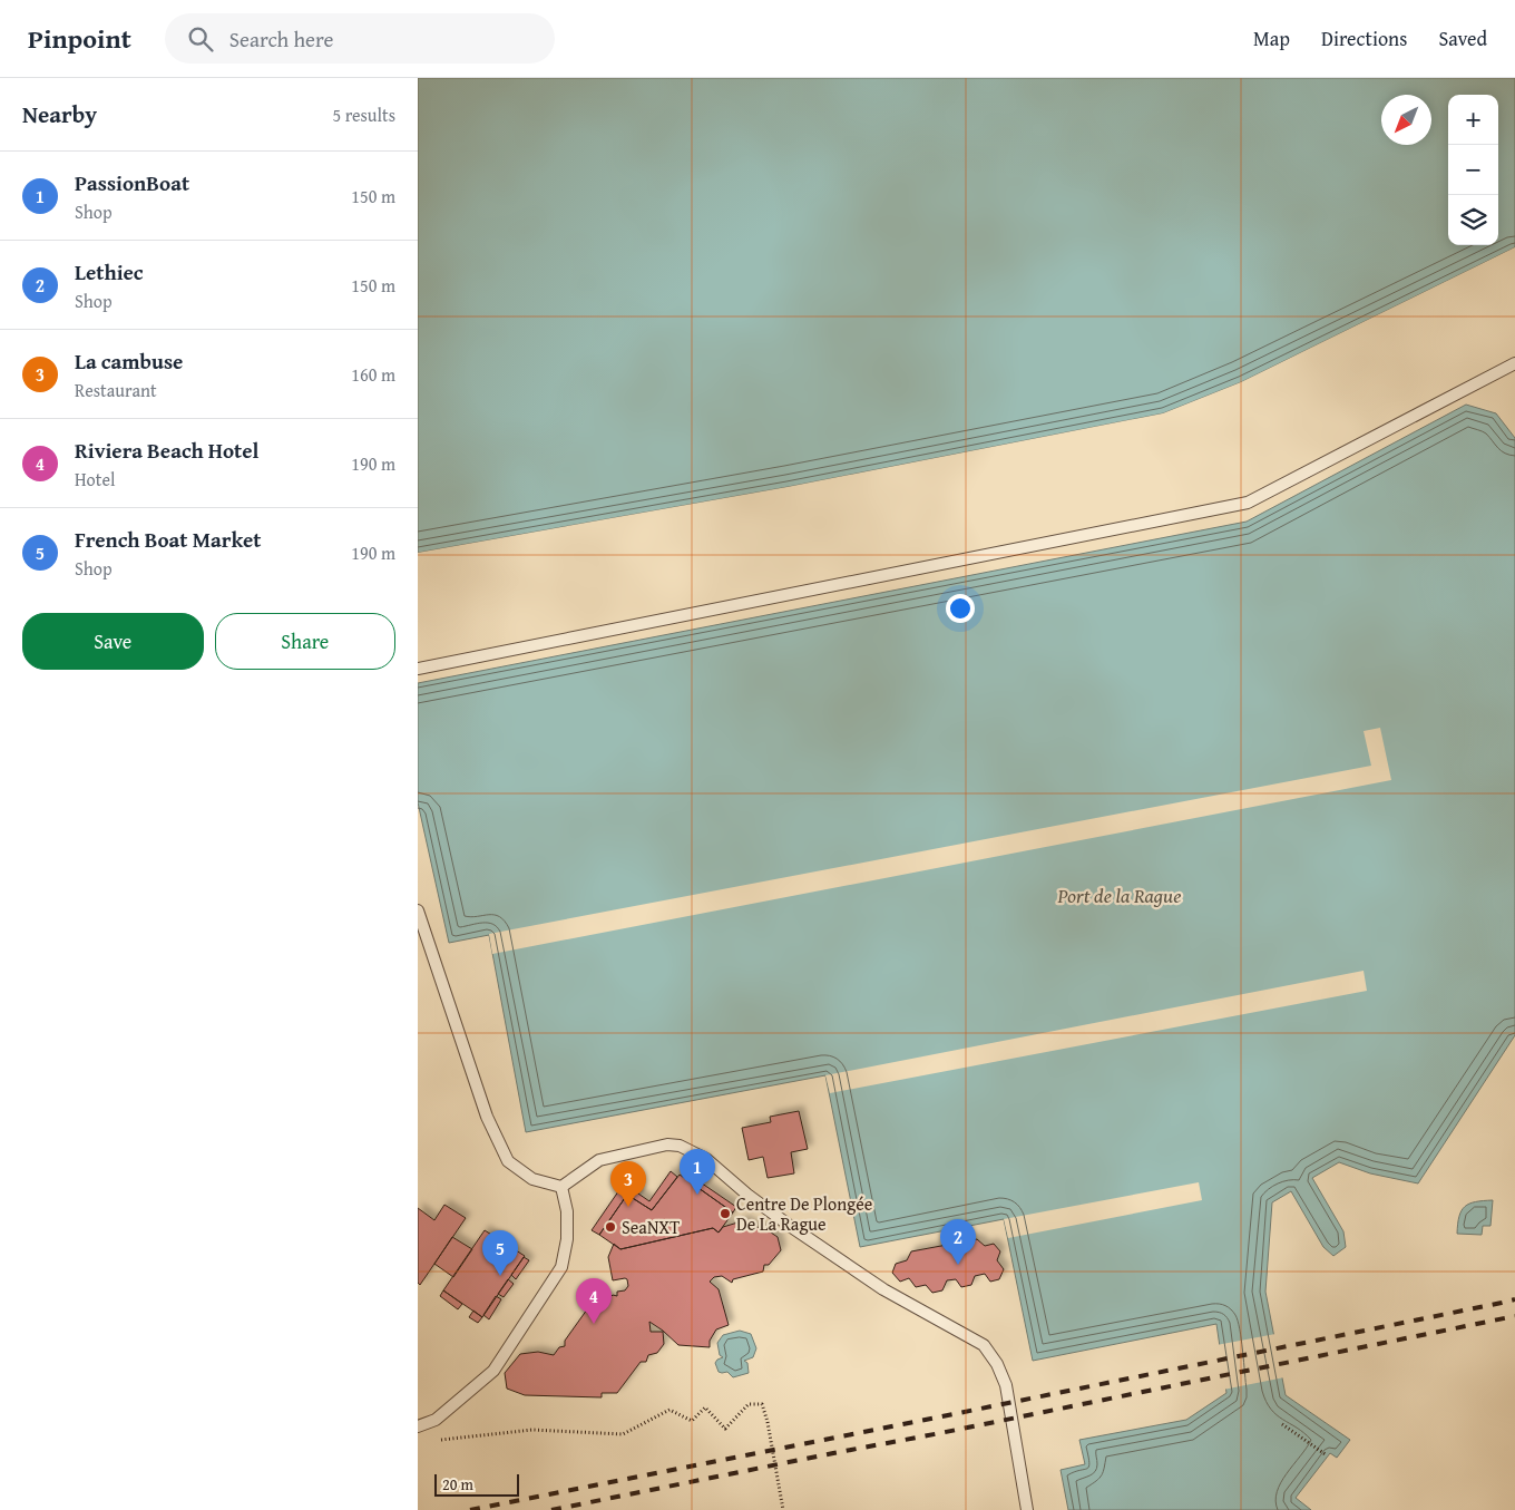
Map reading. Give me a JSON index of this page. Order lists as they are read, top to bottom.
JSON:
{
  "water": ["Port de la Rague"],
  "places": ["Centre De Plongée De La Rague", "SeaNXT"],
  "scale_bar": "20 m",
  "north": "bottom left",
  "page": {
    "header": "Pinpoint",
    "search": "Search here",
    "nav": ["Map", "Directions", "Saved"],
    "heading": ["Nearby", "5 results"],
    "map_buttons": ["+", "−"],
    "list": [
      {
        "mark": "1",
        "name": "PassionBoat",
        "note": "Shop",
        "value": "150 m"
      },
      {
        "mark": "2",
        "name": "Lethiec",
        "note": "Shop",
        "value": "150 m"
      },
      {
        "mark": "3",
        "name": "La cambuse",
        "note": "Restaurant",
        "value": "160 m"
      },
      {
        "mark": "4",
        "name": "Riviera Beach Hotel",
        "note": "Hotel",
        "value": "190 m"
      },
      {
        "mark": "5",
        "name": "French Boat Market",
        "note": "Shop",
        "value": "190 m"
      }
    ],
    "buttons": ["Save", "Share"],
    "pins": [
      "1",
      "3",
      "2",
      "5",
      "4"
    ],
    "scale": "20 m"
  }
}
